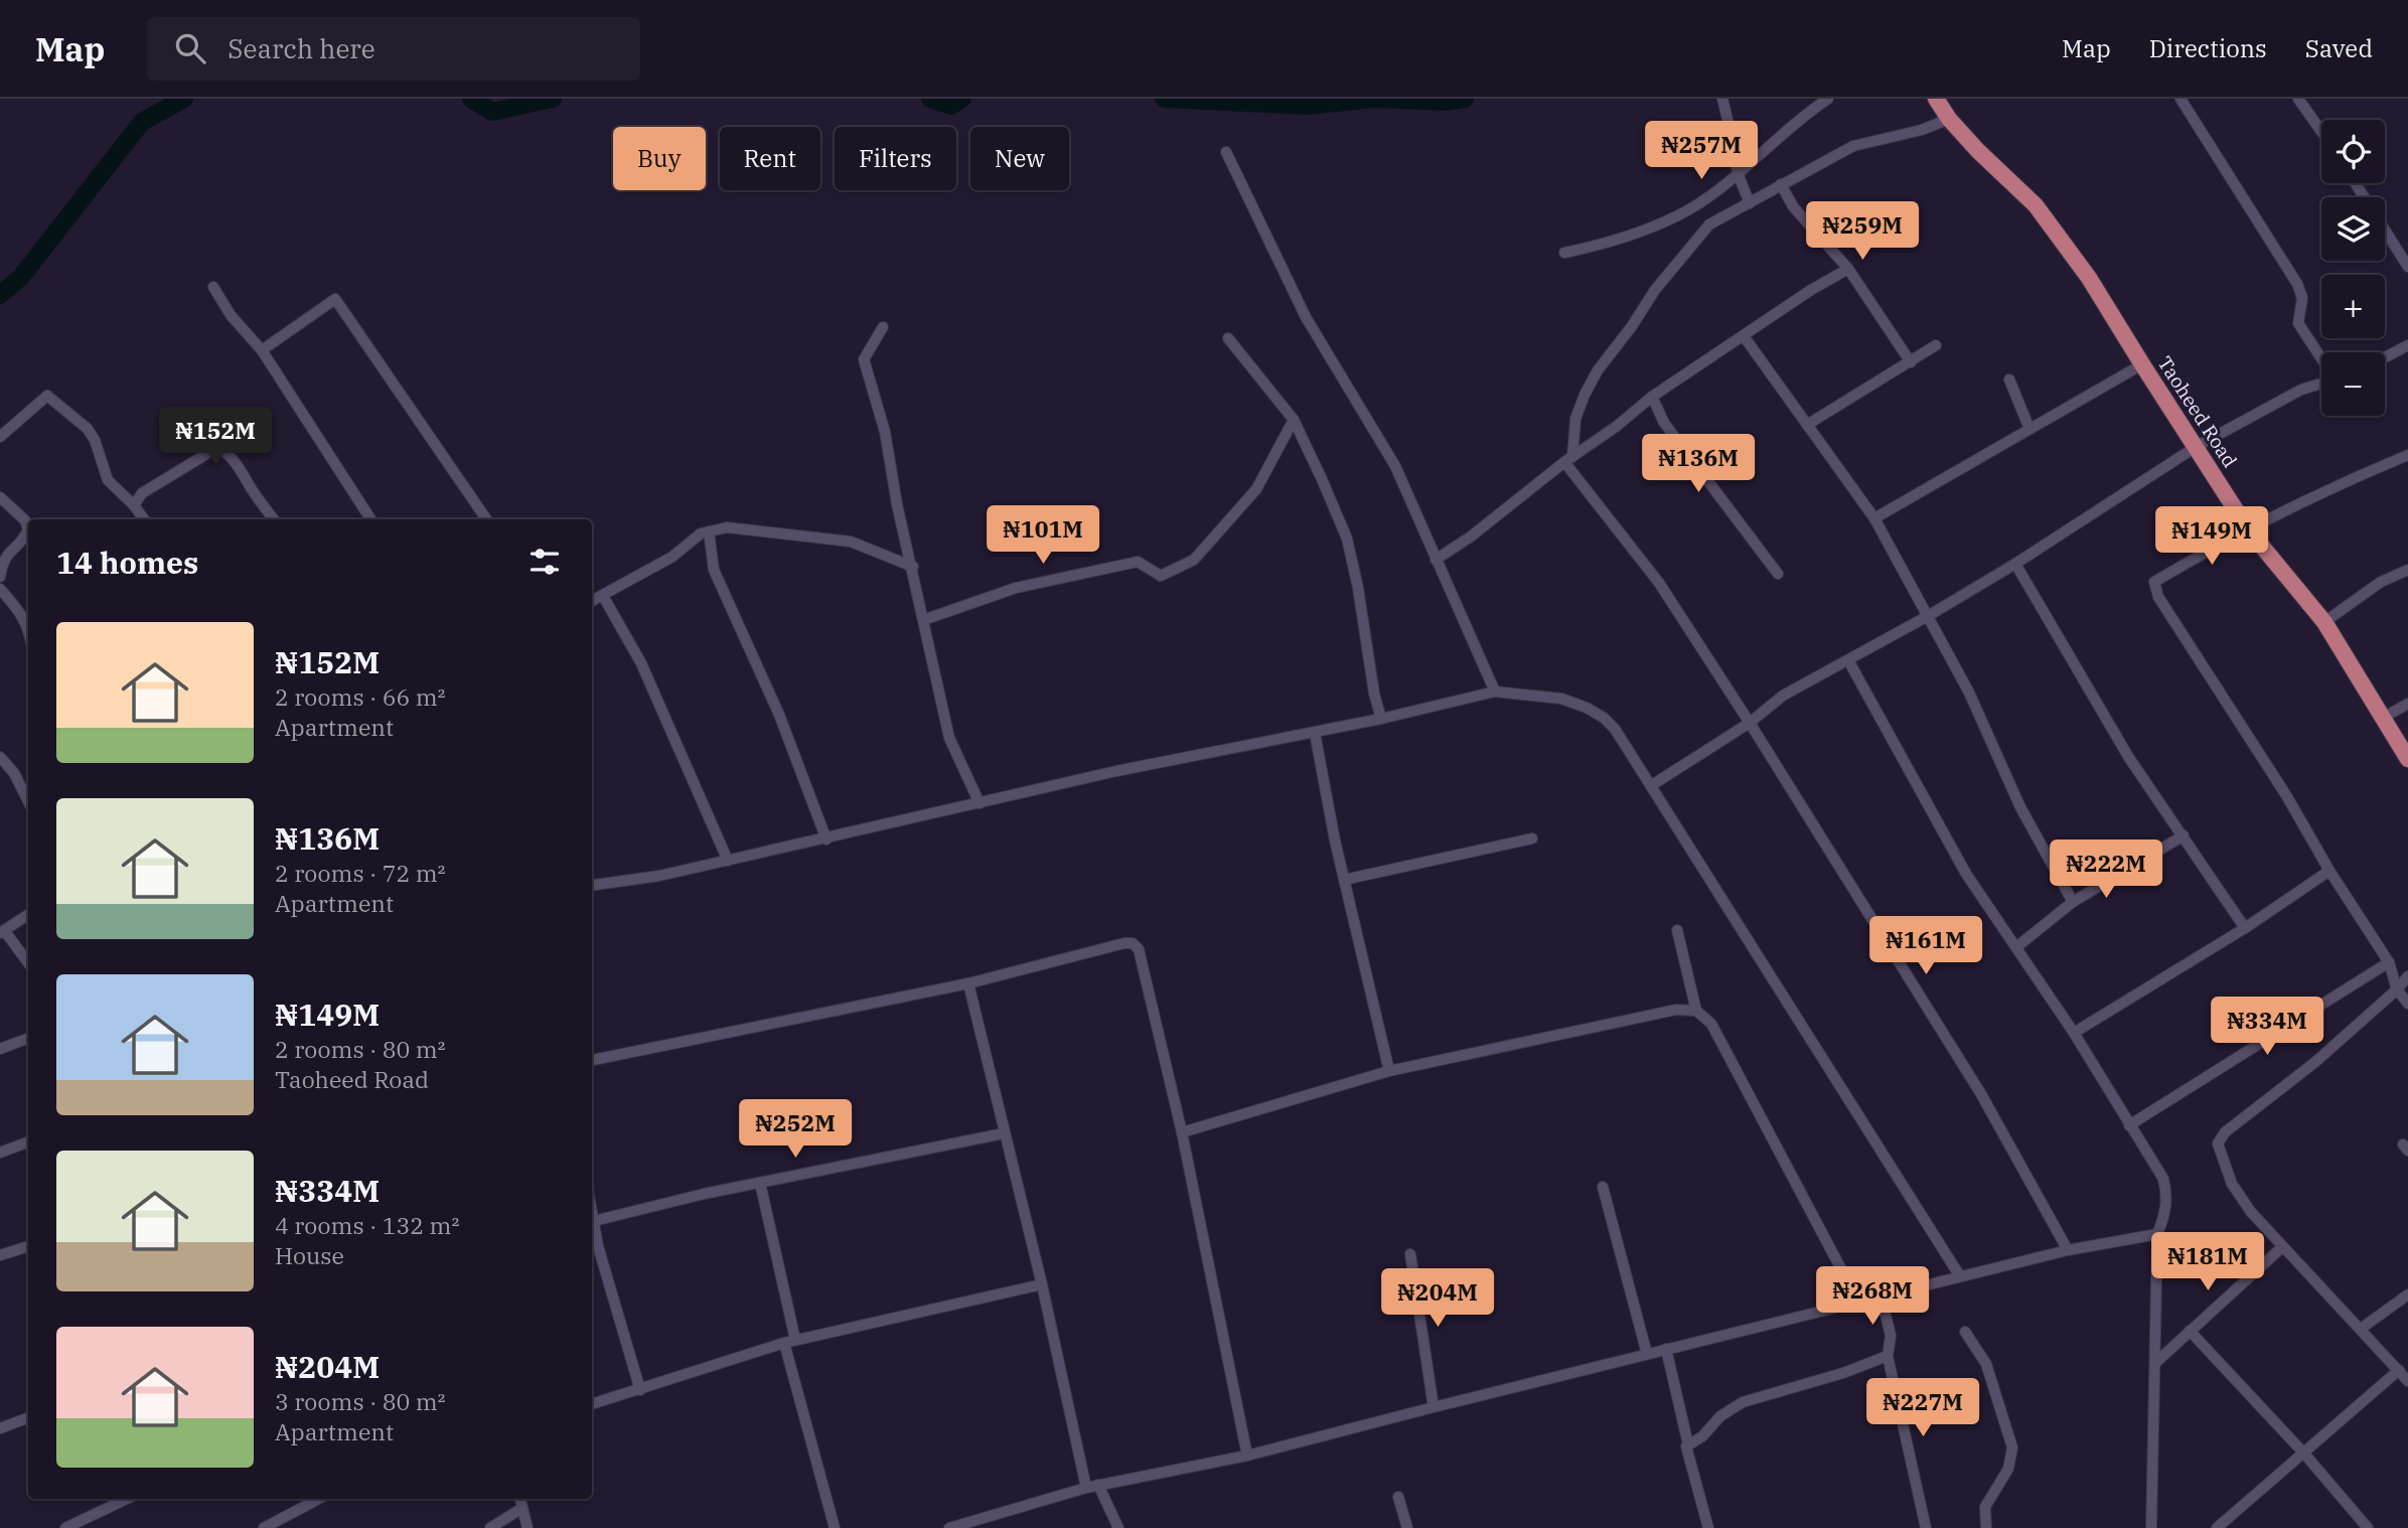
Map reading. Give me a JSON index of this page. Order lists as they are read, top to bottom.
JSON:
{
  "streets": {
    "main road": ["Taoheed Road"]
  },
  "page": {
    "header": "Map",
    "search": "Search here",
    "nav": ["Map", "Directions", "Saved"],
    "map_buttons": ["+", "−"],
    "price": [
      "₦257M",
      "₦259M",
      "₦152M",
      "₦136M",
      "₦101M",
      "₦149M",
      "₦222M",
      "₦161M",
      "₦334M",
      "₦252M",
      "₦181M",
      "₦268M",
      "₦204M",
      "₦227M"
    ],
    "chip": [
      "Buy",
      "Rent",
      "Filters",
      "New"
    ],
    "heading": "14 homes",
    "list": [
      {
        "name": "₦152M",
        "note": "2 rooms · 66 m² · Apartment"
      },
      {
        "name": "₦136M",
        "note": "2 rooms · 72 m² · Apartment"
      },
      {
        "name": "₦149M",
        "note": "2 rooms · 80 m² · Taoheed Road"
      },
      {
        "name": "₦334M",
        "note": "4 rooms · 132 m² · House"
      },
      {
        "name": "₦204M",
        "note": "3 rooms · 80 m² · Apartment"
      }
    ]
  }
}
